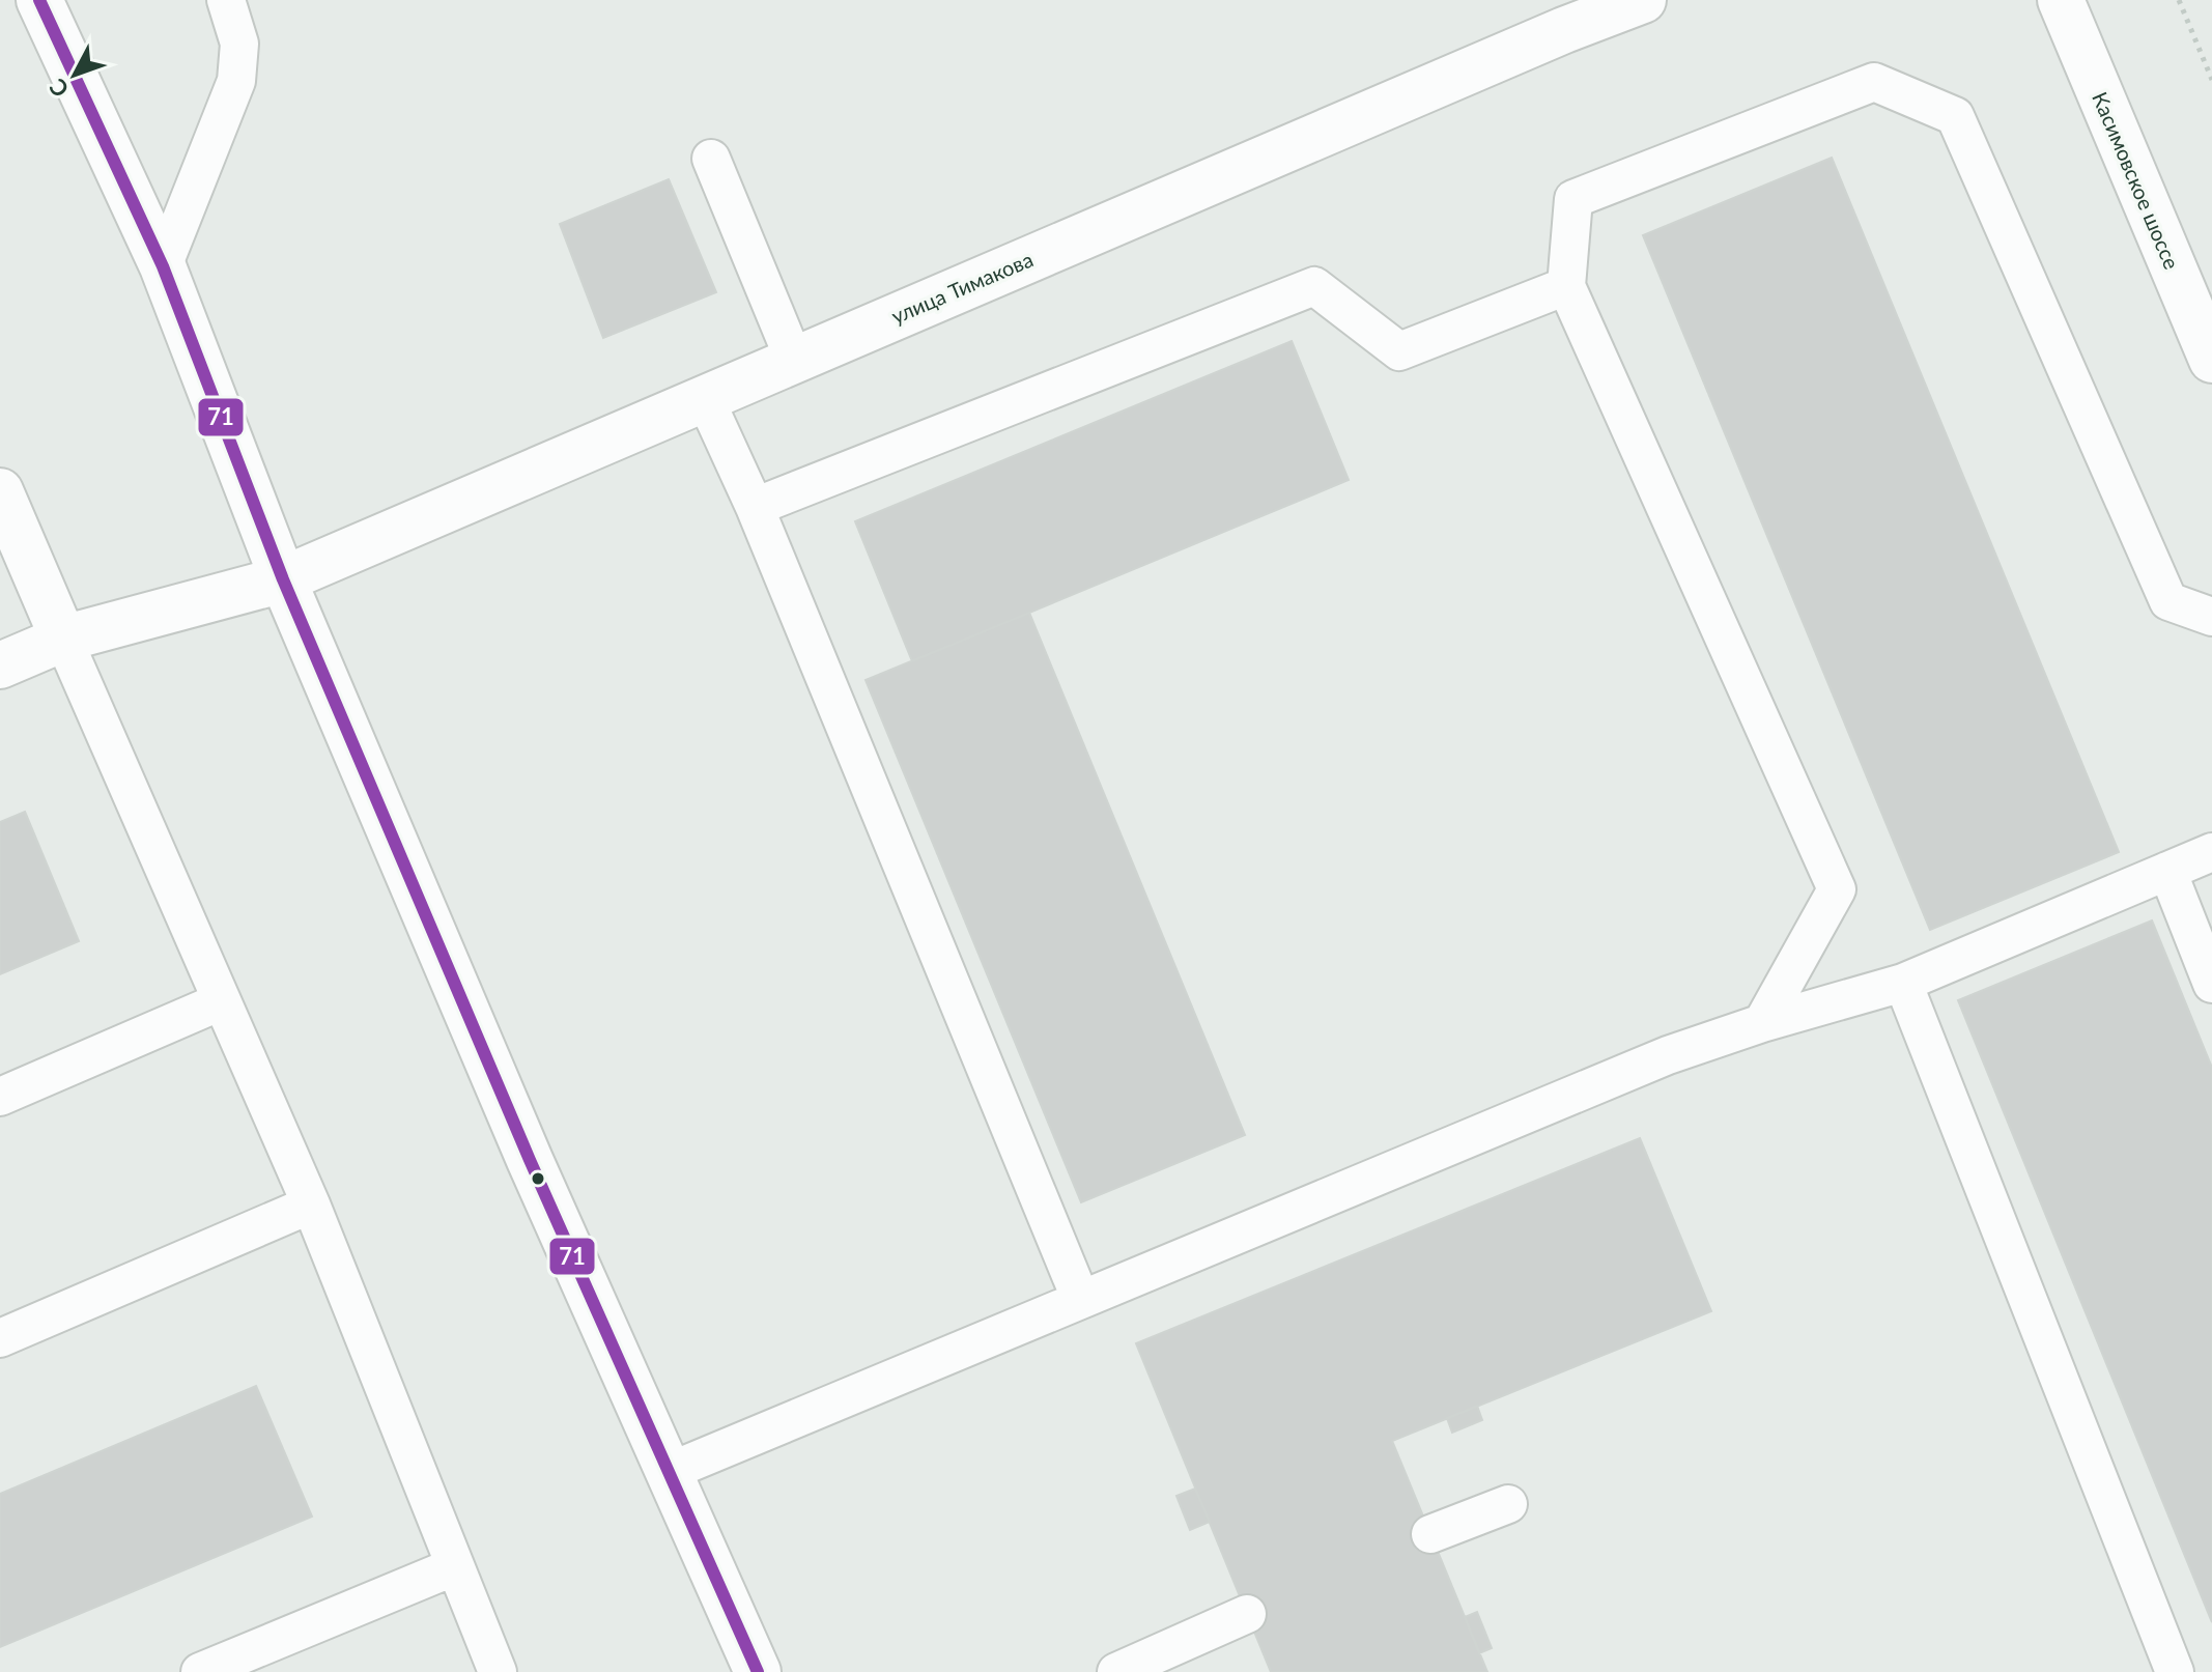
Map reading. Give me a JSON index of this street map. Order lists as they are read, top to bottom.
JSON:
{
  "streets": {
    "street": ["Касимовское шоссе", "улица Тимакова"]
  },
  "lines": ["transit line 71"],
  "north": "bottom left"
}
